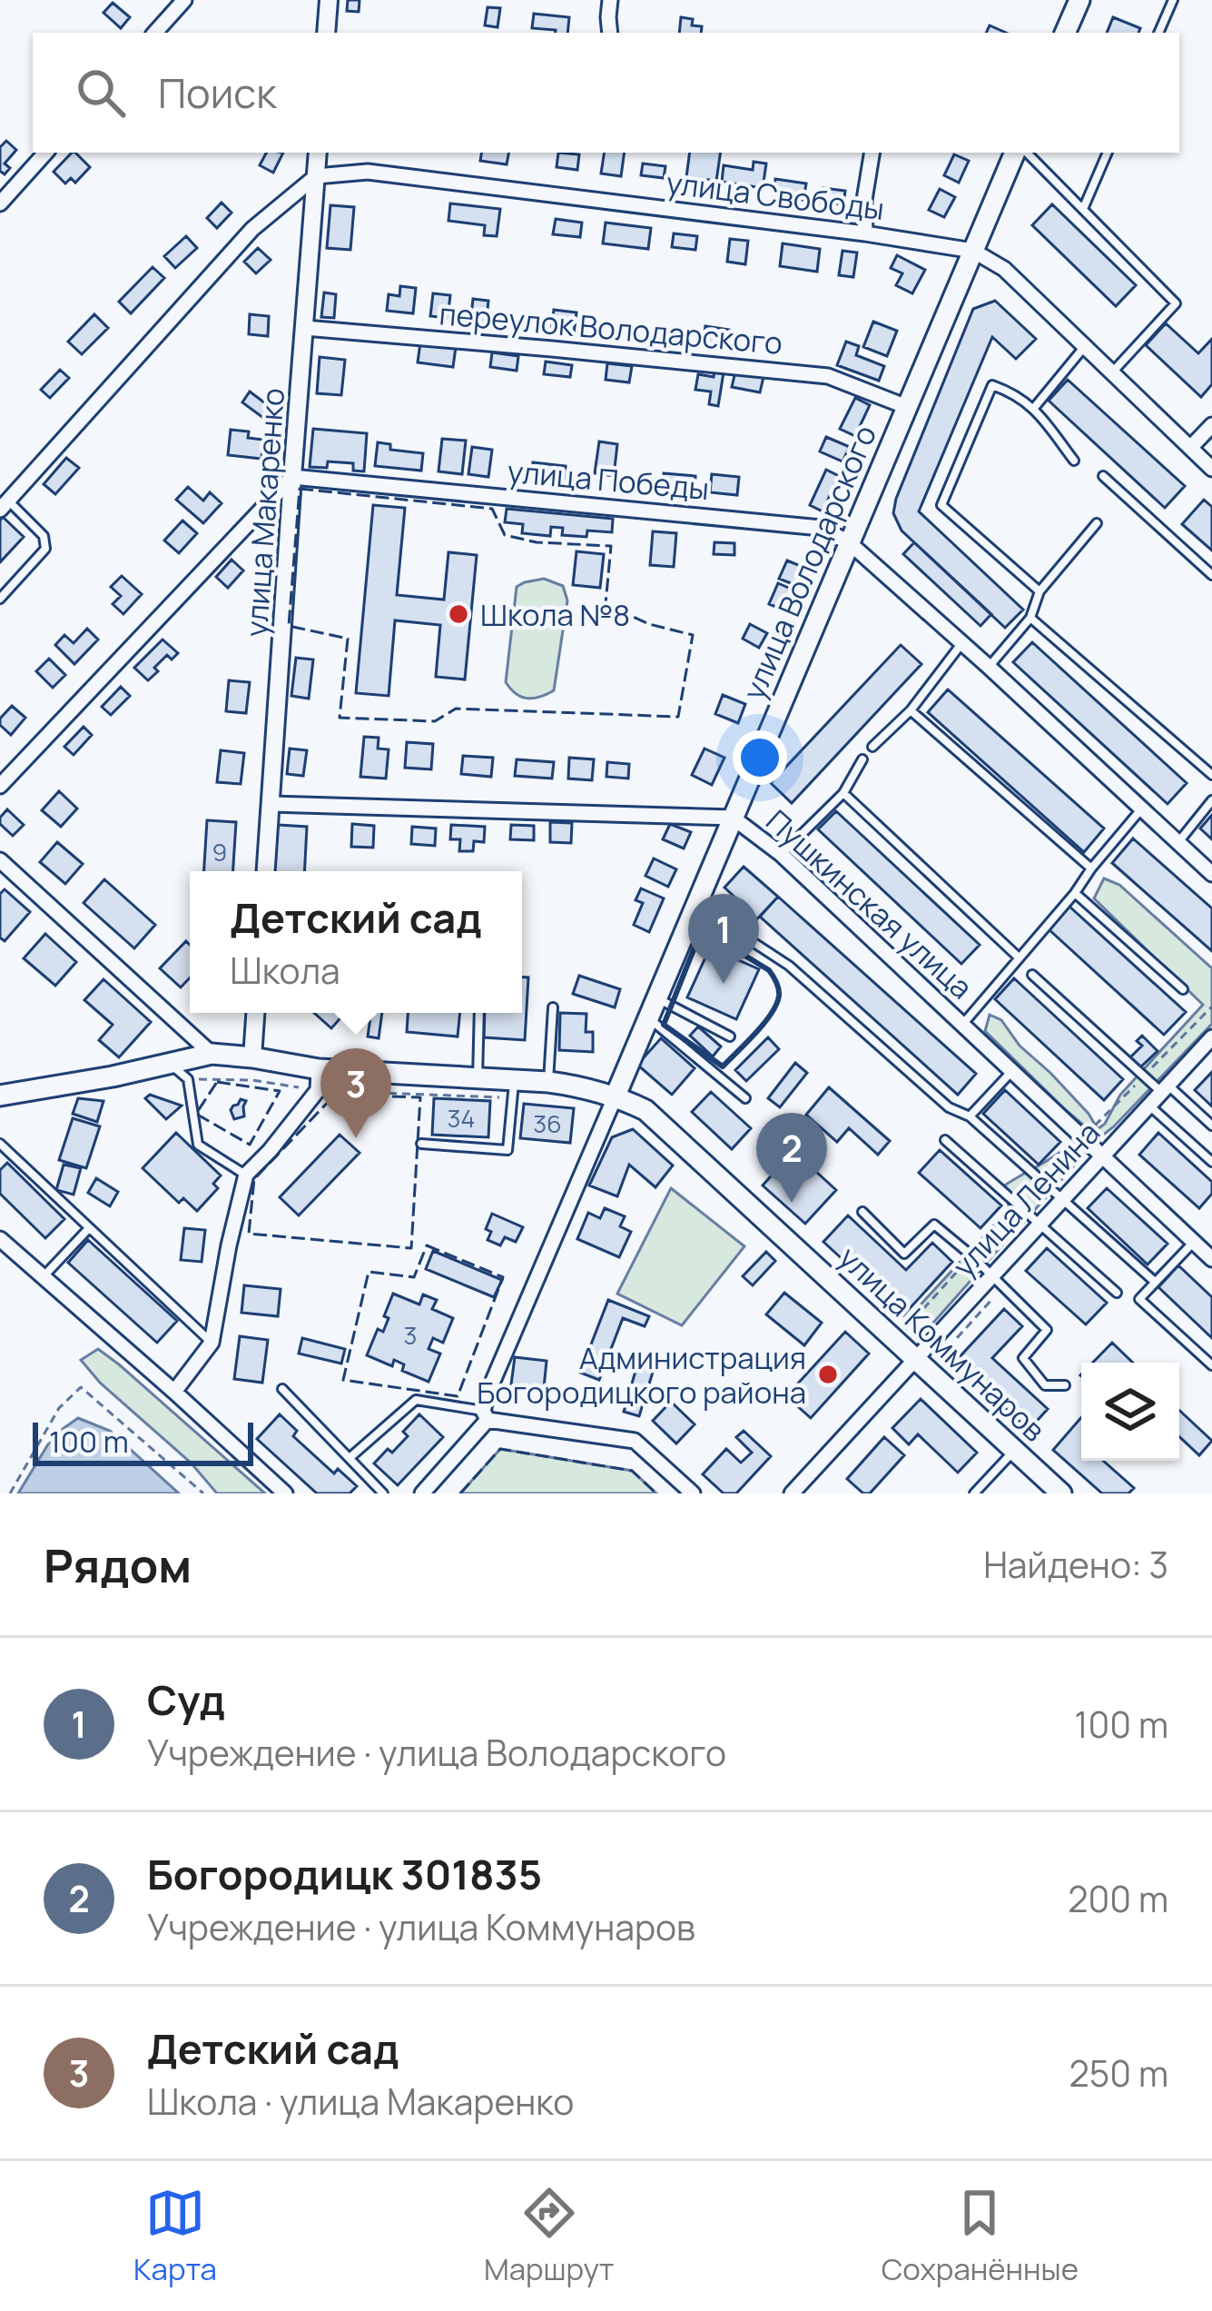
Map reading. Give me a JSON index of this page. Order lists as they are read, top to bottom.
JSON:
{
  "streets": {
    "main road": ["улица Володарского", "улица Коммунаров"],
    "street": [
      "улица Свободы",
      "переулок Володарского",
      "улица Победы",
      "улица Макаренко",
      "Пушкинская улица",
      "улица Ленина"
    ]
  },
  "crossings": [
    ["улица Свободы", "улица Макаренко"],
    ["улица Свободы", "улица Володарского"],
    ["переулок Володарского", "улица Макаренко"],
    ["переулок Володарского", "улица Володарского"],
    ["улица Победы", "улица Макаренко"],
    ["улица Победы", "улица Володарского"],
    ["улица Макаренко", "Пушкинская улица"],
    ["улица Володарского", "Пушкинская улица"],
    ["улица Володарского", "улица Коммунаров"],
    ["Пушкинская улица", "улица Ленина"],
    ["улица Ленина", "улица Коммунаров"]
  ],
  "places": ["Школа №8", "Администрация Богородицкого района"],
  "house_numbers": [
    "9",
    "34",
    "36",
    "3"
  ],
  "scale_bar": "100 m",
  "page": {
    "search": "Поиск",
    "popup": ["Детский сад", "Школа"],
    "pins": ["1", "3", "2"],
    "scale": "100 m",
    "heading": ["Рядом", "Найдено: 3"],
    "list": [
      {
        "mark": "1",
        "name": "Суд",
        "note": "Учреждение · улица Володарского",
        "value": "100 m"
      },
      {
        "mark": "2",
        "name": "Богородицк 301835",
        "note": "Учреждение · улица Коммунаров",
        "value": "200 m"
      },
      {
        "mark": "3",
        "name": "Детский сад",
        "note": "Школа · улица Макаренко",
        "value": "250 m"
      }
    ],
    "nav": ["Карта", "Маршрут", "Сохранённые"]
  }
}
